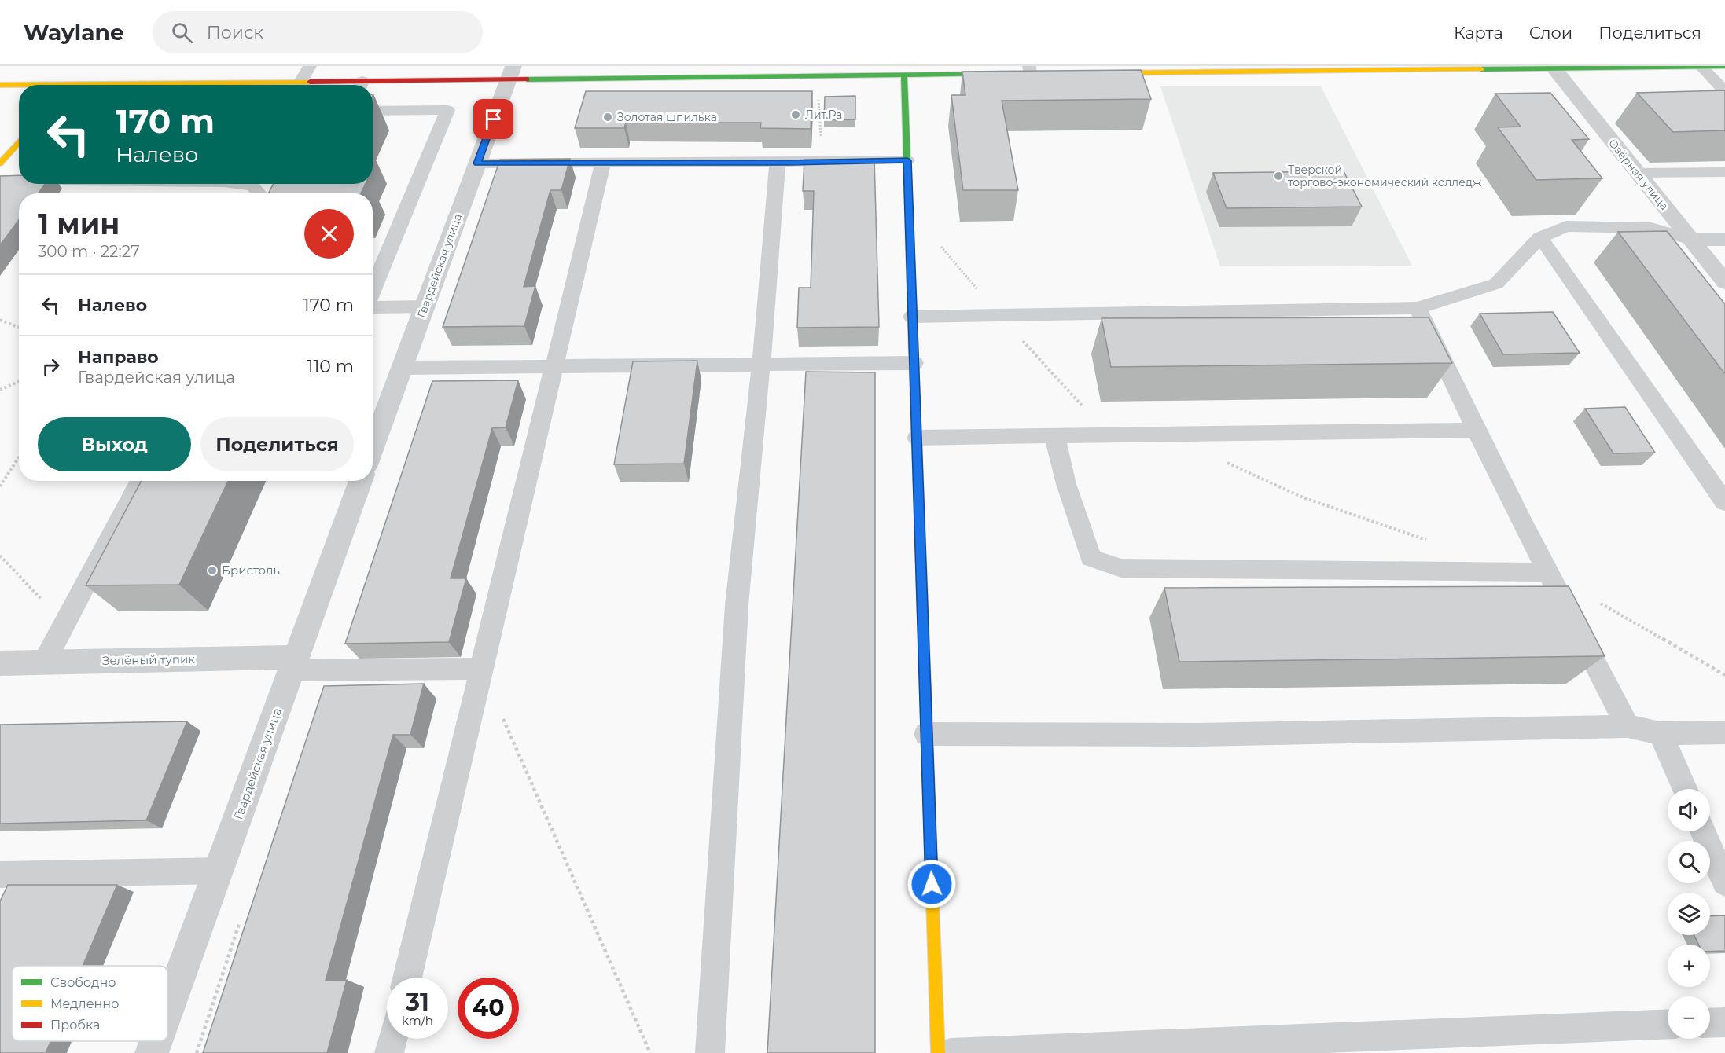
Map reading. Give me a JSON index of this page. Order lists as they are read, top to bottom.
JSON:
{
  "streets": {
    "street": ["Озёрная улица", "Гвардейская улица", "Зелёный тупик"]
  },
  "crossings": [
    ["Гвардейская улица", "Зелёный тупик"]
  ],
  "places": [
    "Лит.Ра",
    "Золотая шпилька",
    "Тверской торгово-экономический колледж",
    "Бристоль"
  ],
  "legend": ["Свободно", "Медленно", "Пробка"],
  "page": {
    "header": "Waylane",
    "search": "Поиск",
    "nav": ["Карта", "Слои", "Поделиться"],
    "turn": ["170 m", "Налево"],
    "heading": ["1 мин", "300 m · 22:27"],
    "list": [
      {
        "name": "Налево",
        "value": "170 m"
      },
      {
        "name": "Направо",
        "note": "Гвардейская улица",
        "value": "110 m"
      }
    ],
    "buttons": ["Выход", "Поделиться"],
    "map_buttons": ["+", "−"],
    "speed": "31 km/h",
    "limit": "40"
  }
}
